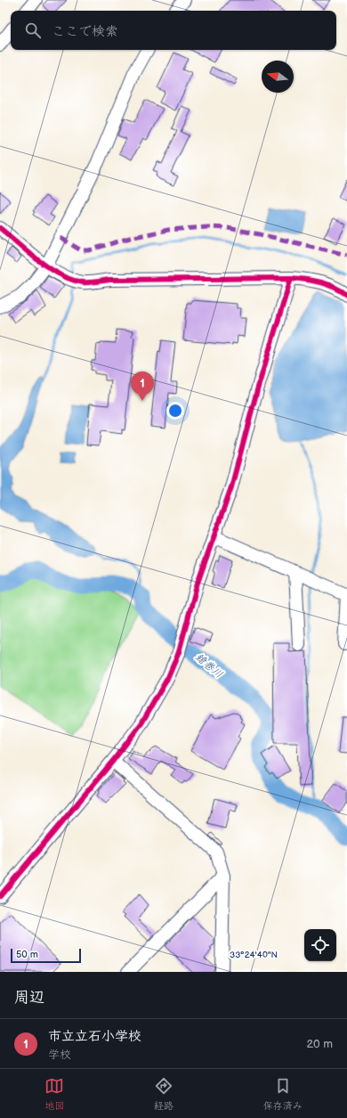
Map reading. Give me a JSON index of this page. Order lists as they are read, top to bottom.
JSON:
{
  "water": ["鎗巻川"],
  "scale_bar": "50 m",
  "north": "left",
  "page": {
    "search": "ここで検索",
    "pins": "1",
    "scale": "50 m",
    "heading": "周辺",
    "list": [
      {
        "mark": "1",
        "name": "市立立石小学校",
        "note": "学校",
        "value": "20 m"
      }
    ],
    "nav": ["地図", "経路", "保存済み"]
  },
  "coordinates": ["33°24'40\"N"]
}
